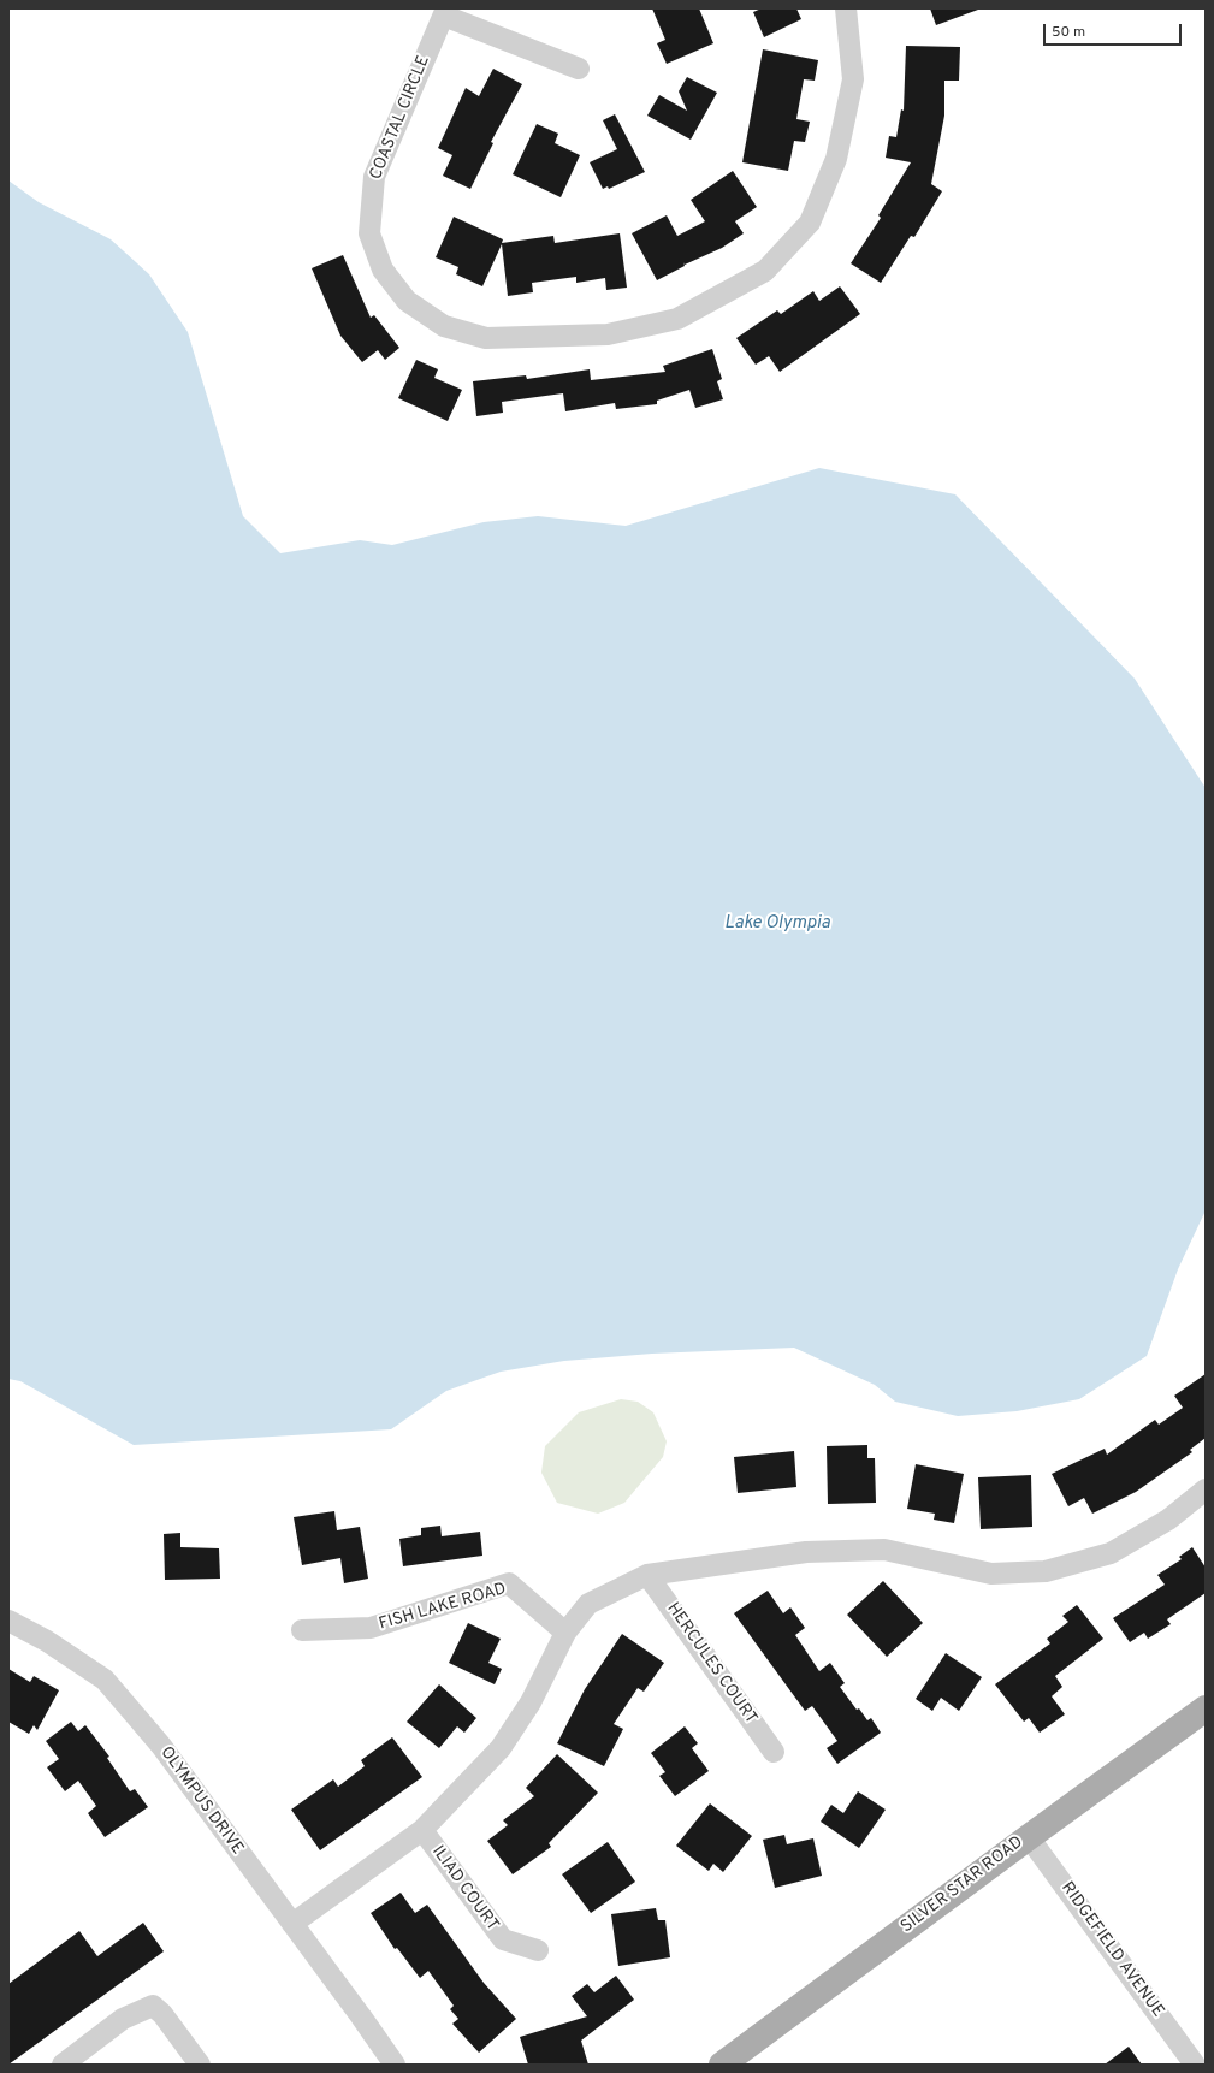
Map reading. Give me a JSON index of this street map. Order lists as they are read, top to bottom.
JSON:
{
  "streets": {
    "main road": ["SILVER STAR ROAD"],
    "street": [
      "COASTAL CIRCLE",
      "FISH LAKE ROAD",
      "HERCULES COURT",
      "OLYMPUS DRIVE",
      "ILIAD COURT",
      "RIDGEFIELD AVENUE"
    ]
  },
  "crossings": [
    ["SILVER STAR ROAD", "RIDGEFIELD AVENUE"]
  ],
  "water": ["Lake Olympia"],
  "scale_bar": "50 m"
}
